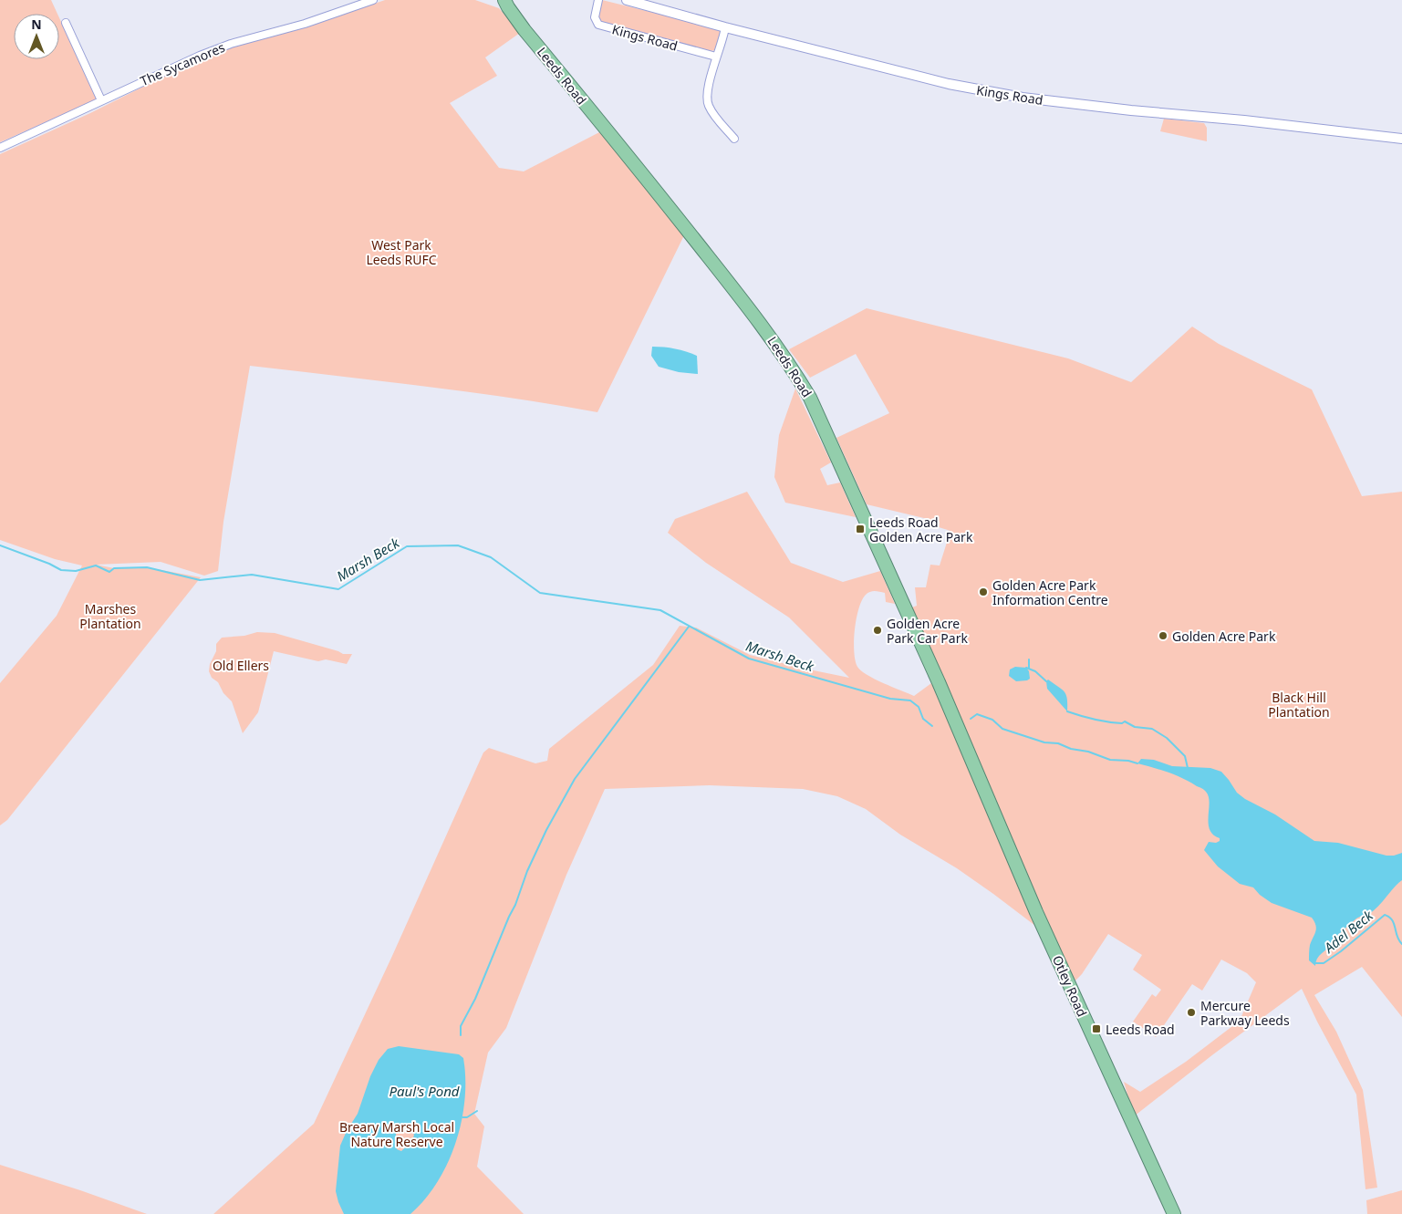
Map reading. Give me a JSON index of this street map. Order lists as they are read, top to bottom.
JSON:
{
  "streets": {
    "highway": ["Leeds Road", "Otley Road"],
    "street": ["Kings Road", "The Sycamores"]
  },
  "crossings": [
    ["Leeds Road", "Otley Road"]
  ],
  "water": ["Marsh Beck", "Adel Beck", "Paul's Pond"],
  "parks": [
    "West Park Leeds RUFC",
    "Marshes Plantation",
    "Old Ellers",
    "Black Hill Plantation",
    "Breary Marsh Local Nature Reserve"
  ],
  "places": {
    "transit": ["Leeds Road Golden Acre Park", "Leeds Road"],
    "other": [
      "Golden Acre Park Information Centre",
      "Golden Acre Park Car Park",
      "Golden Acre Park",
      "Mercure Parkway Leeds"
    ]
  },
  "north": "top"
}
